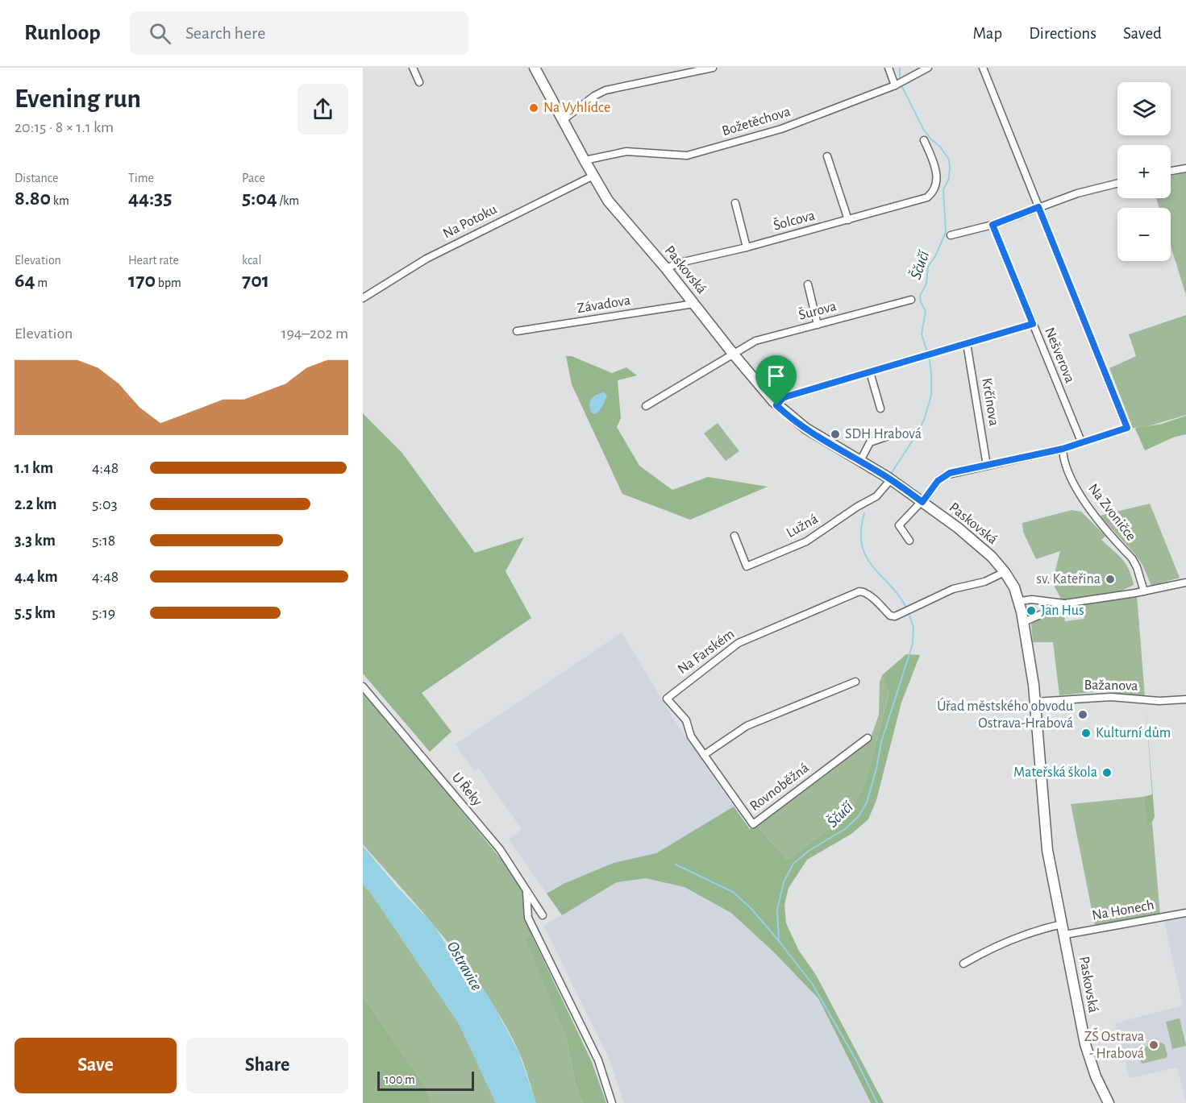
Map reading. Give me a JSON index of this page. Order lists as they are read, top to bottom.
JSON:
{
  "streets": {
    "main road": ["Paskovská"],
    "street": [
      "Božetěchova",
      "Šolcova",
      "Na Potoku",
      "Závadova",
      "Šurova",
      "Nešverova",
      "Krčínova",
      "Na Zvoničce",
      "Lužná",
      "Na Farském",
      "Bažanova",
      "Rovnoběžná",
      "U Řeky",
      "Na Honech"
    ]
  },
  "crossings": [
    ["Božetěchova", "Paskovská"],
    ["Šolcova", "Paskovská"],
    ["Na Potoku", "Paskovská"],
    ["Paskovská", "Závadova"],
    ["Paskovská", "Šurova"],
    ["Paskovská", "Lužná"],
    ["Paskovská", "Na Farském"],
    ["Paskovská", "Bažanova"],
    ["Paskovská", "Na Honech"],
    ["Na Farském", "Rovnoběžná"]
  ],
  "water": ["Ščučí", "Ostravice"],
  "places": [
    "Na Vyhlídce",
    "SDH Hrabová",
    "sv. Kateřina",
    "Jan Hus",
    "Úřad městského obvodu Ostrava-Hrabová",
    "Kulturní dům",
    "Mateřská škola",
    "ZŠ Ostrava - Hrabová"
  ],
  "scale_bar": "100 m",
  "page": {
    "header": "Runloop",
    "search": "Search here",
    "nav": ["Map", "Directions", "Saved"],
    "heading": ["Evening run", "20:15 · 8 × 1.1 km"],
    "map_buttons": ["+", "−"],
    "stats": [
      ["Distance", "8.80 km"],
      ["Time", "44:35"],
      ["Pace", "5:04 /km"],
      ["Elevation", "64 m"],
      ["Heart rate", "170 bpm"],
      ["kcal", "701"]
    ],
    "chart": ["Elevation", "194–202 m"],
    "list": [
      {
        "name": "1.1 km",
        "note": "4:48"
      },
      {
        "name": "2.2 km",
        "note": "5:03"
      },
      {
        "name": "3.3 km",
        "note": "5:18"
      },
      {
        "name": "4.4 km",
        "note": "4:48"
      },
      {
        "name": "5.5 km",
        "note": "5:19"
      }
    ],
    "buttons": ["Save", "Share"],
    "scale": "100 m"
  }
}
